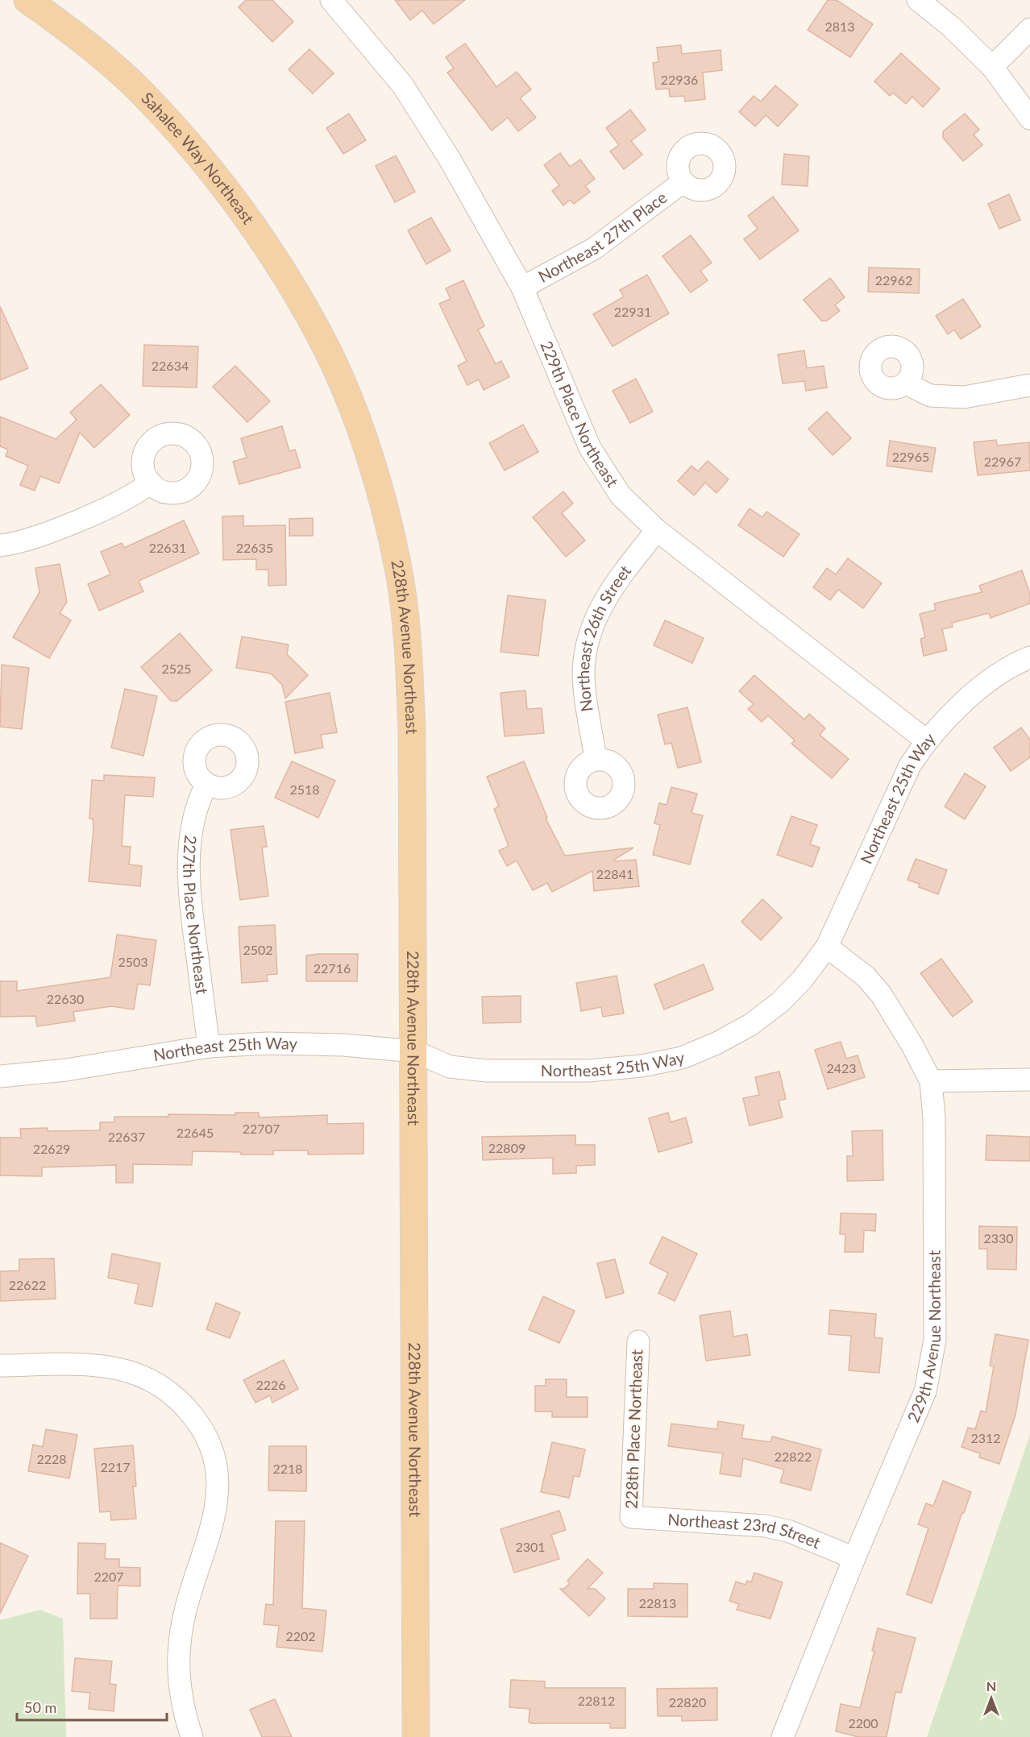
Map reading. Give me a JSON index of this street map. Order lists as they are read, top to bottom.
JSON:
{
  "streets": {
    "main road": ["Sahalee Way Northeast", "228th Avenue Northeast"],
    "street": [
      "Northeast 27th Place",
      "229th Place Northeast",
      "Northeast 26th Street",
      "Northeast 25th Way",
      "227th Place Northeast",
      "229th Avenue Northeast",
      "228th Place Northeast",
      "Northeast 23rd Street"
    ]
  },
  "crossings": [
    ["Sahalee Way Northeast", "228th Avenue Northeast"],
    ["Northeast 27th Place", "229th Place Northeast"],
    ["229th Place Northeast", "Northeast 26th Street"],
    ["229th Place Northeast", "Northeast 25th Way"],
    ["228th Avenue Northeast", "Northeast 25th Way"],
    ["Northeast 25th Way", "227th Place Northeast"],
    ["Northeast 25th Way", "229th Avenue Northeast"],
    ["229th Avenue Northeast", "Northeast 23rd Street"],
    ["228th Place Northeast", "Northeast 23rd Street"]
  ],
  "house_numbers": [
    "2813",
    "22936",
    "22962",
    "22931",
    "22634",
    "22965",
    "22967",
    "22631",
    "22635",
    "2525",
    "2518",
    "22841",
    "2502",
    "2503",
    "22716",
    "22630",
    "2423",
    "22707",
    "22645",
    "22637",
    "22809",
    "22629",
    "2330",
    "22622",
    "2226",
    "2312",
    "22822",
    "2228",
    "2217",
    "2218",
    "2301",
    "2207",
    "22813",
    "2202",
    "22812",
    "22820",
    "2200"
  ],
  "scale_bar": "50 m",
  "north": "top"
}
